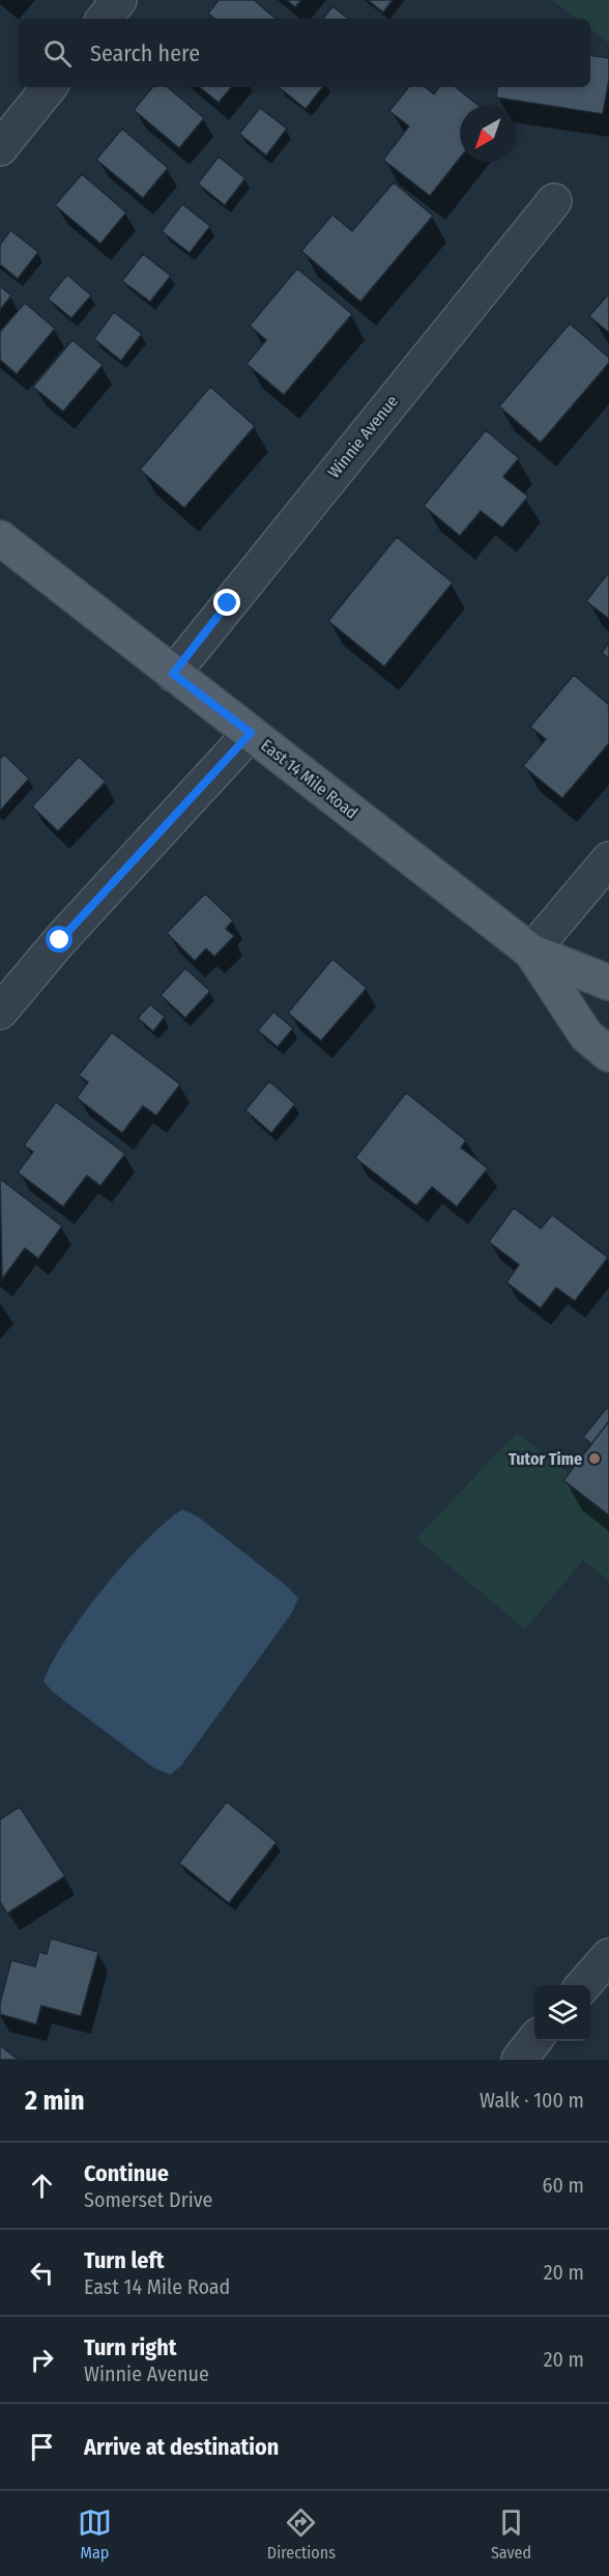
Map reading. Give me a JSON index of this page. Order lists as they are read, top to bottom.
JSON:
{
  "streets": {
    "main road": ["East 14 Mile Road"],
    "street": ["Winnie Avenue"]
  },
  "crossings": [
    ["Winnie Avenue", "East 14 Mile Road"]
  ],
  "places": ["Tutor Time"],
  "north": "bottom left",
  "page": {
    "search": "Search here",
    "heading": ["2 min", "Walk · 100 m"],
    "list": [
      ["Continue", "Somerset Drive", "60 m"],
      ["Turn left", "East 14 Mile Road", "20 m"],
      ["Turn right", "Winnie Avenue", "20 m"],
      "Arrive at destination"
    ],
    "nav": ["Map", "Directions", "Saved"]
  }
}
